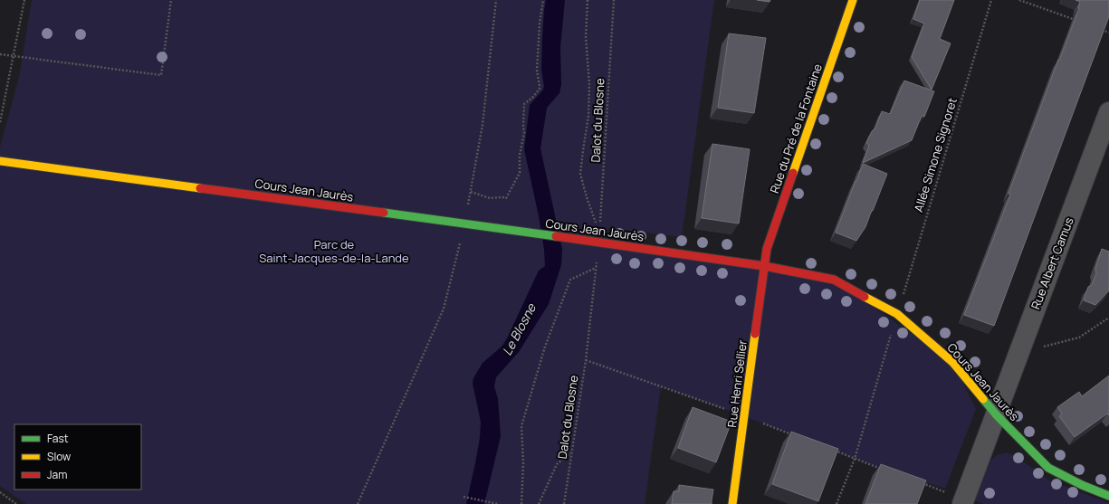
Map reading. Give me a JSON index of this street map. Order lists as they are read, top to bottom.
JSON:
{
  "streets": {
    "street": [
      "Rue du Pré de la Fontaine",
      "Cours Jean Jaurès",
      "Rue Albert Camus",
      "Rue Henri Sellier"
    ],
    "path": ["Dalot du Blosne", "Allée Simone Signoret"]
  },
  "crossings": [
    ["Dalot du Blosne", "Cours Jean Jaurès"],
    ["Rue du Pré de la Fontaine", "Cours Jean Jaurès"],
    ["Rue du Pré de la Fontaine", "Rue Henri Sellier"],
    ["Allée Simone Signoret", "Cours Jean Jaurès"],
    ["Cours Jean Jaurès", "Rue Albert Camus"],
    ["Cours Jean Jaurès", "Rue Henri Sellier"]
  ],
  "water": ["Le Blosne"],
  "parks": ["Parc de Saint-Jacques-de-la-Lande"],
  "legend": ["Fast", "Slow", "Jam"]
}
